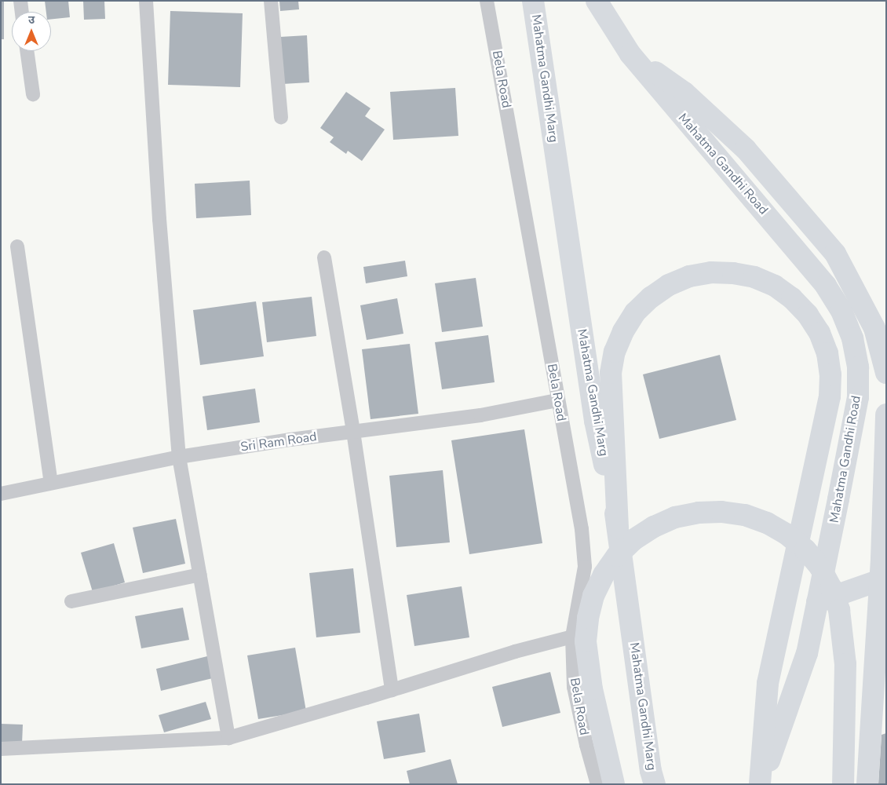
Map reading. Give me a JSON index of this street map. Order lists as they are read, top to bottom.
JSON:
{
  "streets": {
    "main road": ["Mahatma Gandhi Marg", "Mahatma Gandhi Road"],
    "street": ["Bela Road", "Sri Ram Road"]
  },
  "crossings": [
    ["Bela Road", "Sri Ram Road"]
  ],
  "north": "top"
}
